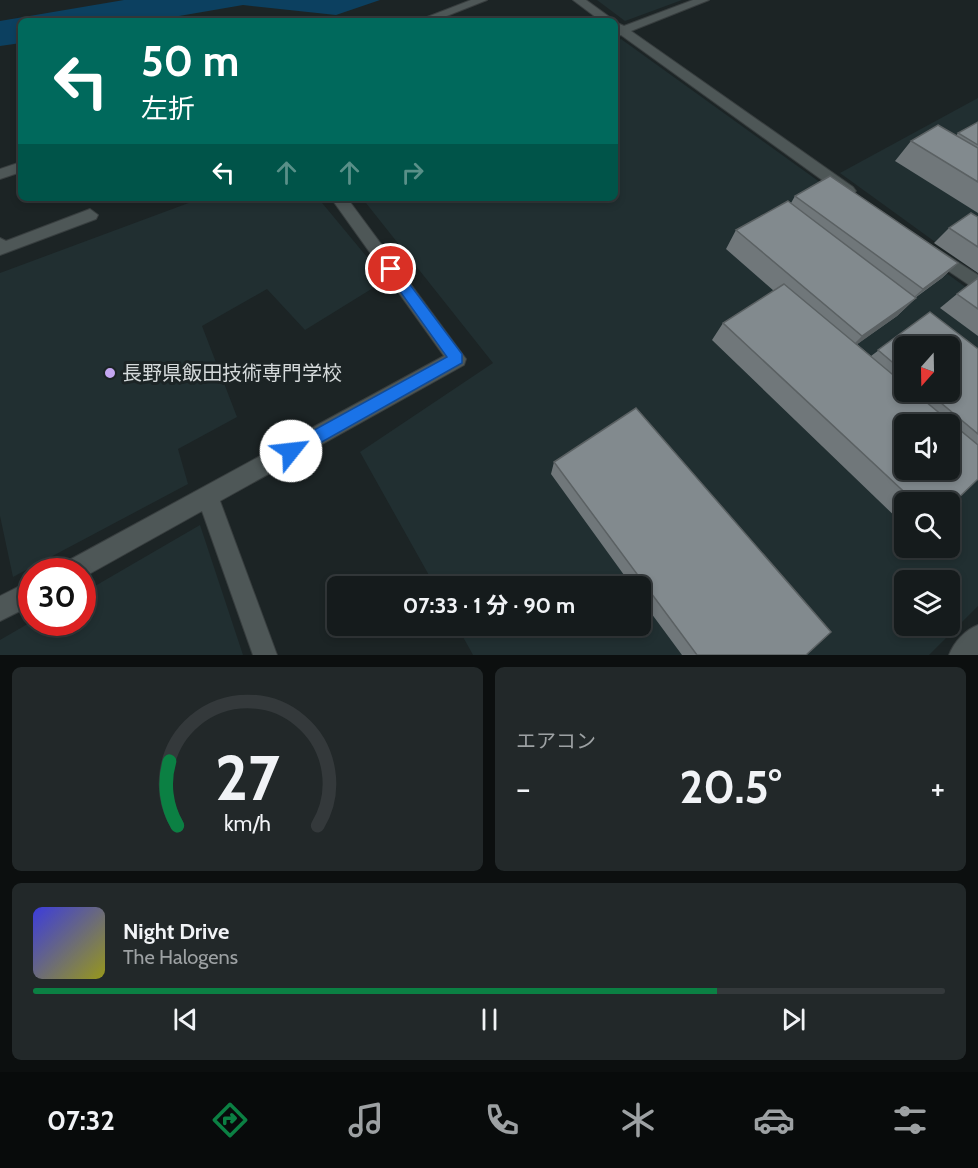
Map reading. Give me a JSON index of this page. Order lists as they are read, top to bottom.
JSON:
{
  "places": ["長野県飯田技術専門学校"],
  "north": "bottom",
  "page": {
    "turn": ["50 m", "左折"],
    "limit": "30",
    "trip": "07:33 · 1 分 · 90 m",
    "tile": "エアコン",
    "heat": ["−", "20.5°", "+"],
    "song": ["Night Drive", "The Halogens"],
    "tabs": "07:32",
    "gauge": ["27", "km/h"]
  }
}
